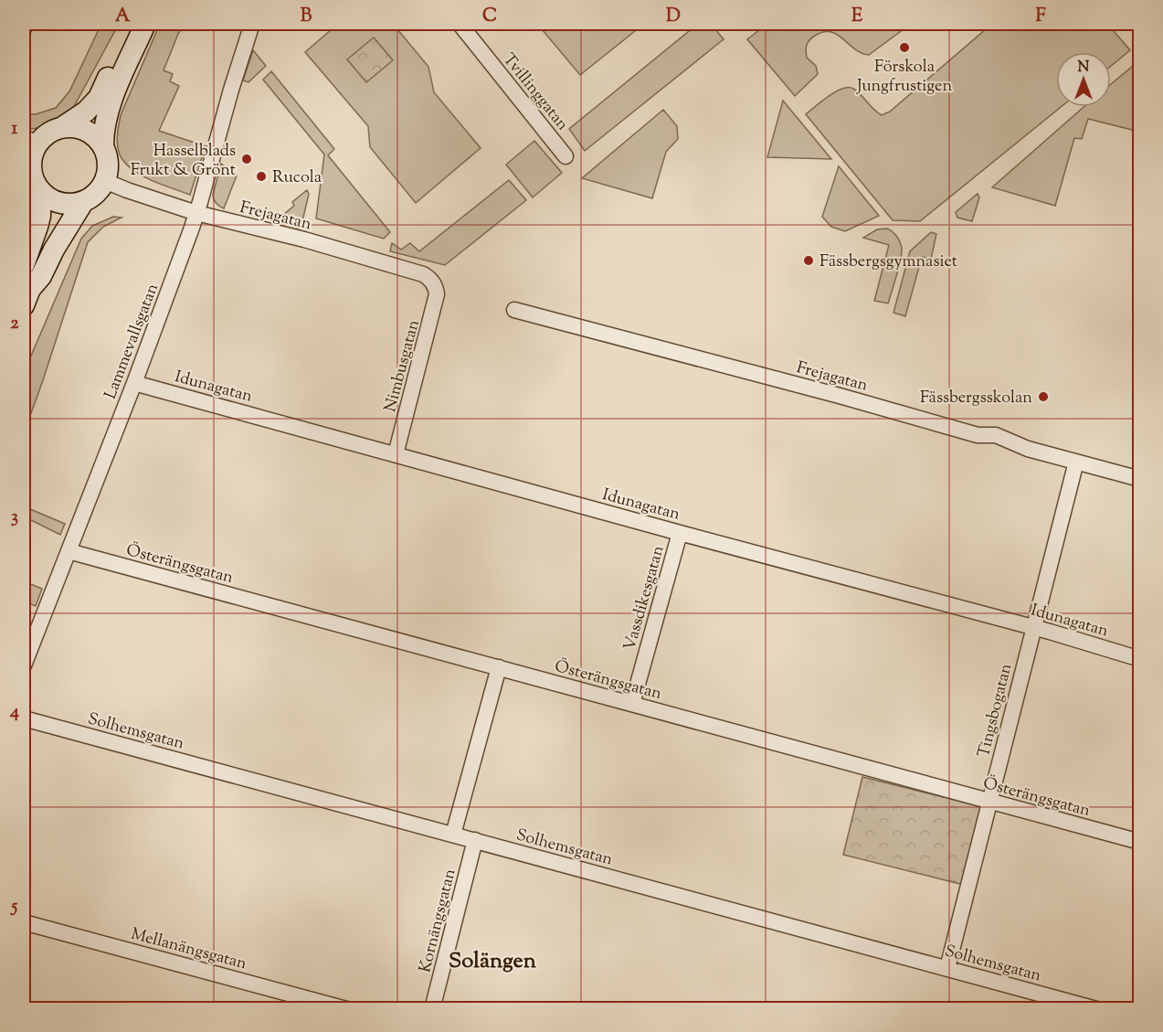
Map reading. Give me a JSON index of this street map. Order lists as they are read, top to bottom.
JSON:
{
  "streets": {
    "street": [
      "Tvillinggatan",
      "Frejagatan",
      "Lammevallsgatan",
      "Nimbusgatan",
      "Idunagatan",
      "Österängsgatan",
      "Vassdikesgatan",
      "Tingsbogatan",
      "Solhemsgatan",
      "Kornängsgatan",
      "Mellanängsgatan"
    ]
  },
  "crossings": [
    ["Frejagatan", "Lammevallsgatan"],
    ["Frejagatan", "Nimbusgatan"],
    ["Frejagatan", "Tingsbogatan"],
    ["Lammevallsgatan", "Idunagatan"],
    ["Lammevallsgatan", "Österängsgatan"],
    ["Nimbusgatan", "Idunagatan"],
    ["Idunagatan", "Vassdikesgatan"],
    ["Idunagatan", "Tingsbogatan"],
    ["Österängsgatan", "Vassdikesgatan"],
    ["Österängsgatan", "Tingsbogatan"],
    ["Tingsbogatan", "Solhemsgatan"],
    ["Solhemsgatan", "Kornängsgatan"]
  ],
  "districts": ["Solängen"],
  "places": [
    "Förskola Jungfrustigen",
    "Hasselblads Frukt & Grönt",
    "Rucola",
    "Fässbergsgymnasiet",
    "Fässbergsskolan"
  ],
  "north": "top",
  "grid": {
    "columns": [
      "A",
      "B",
      "C",
      "D",
      "E",
      "F"
    ],
    "rows": [
      "1",
      "2",
      "3",
      "4",
      "5"
    ]
  }
}
